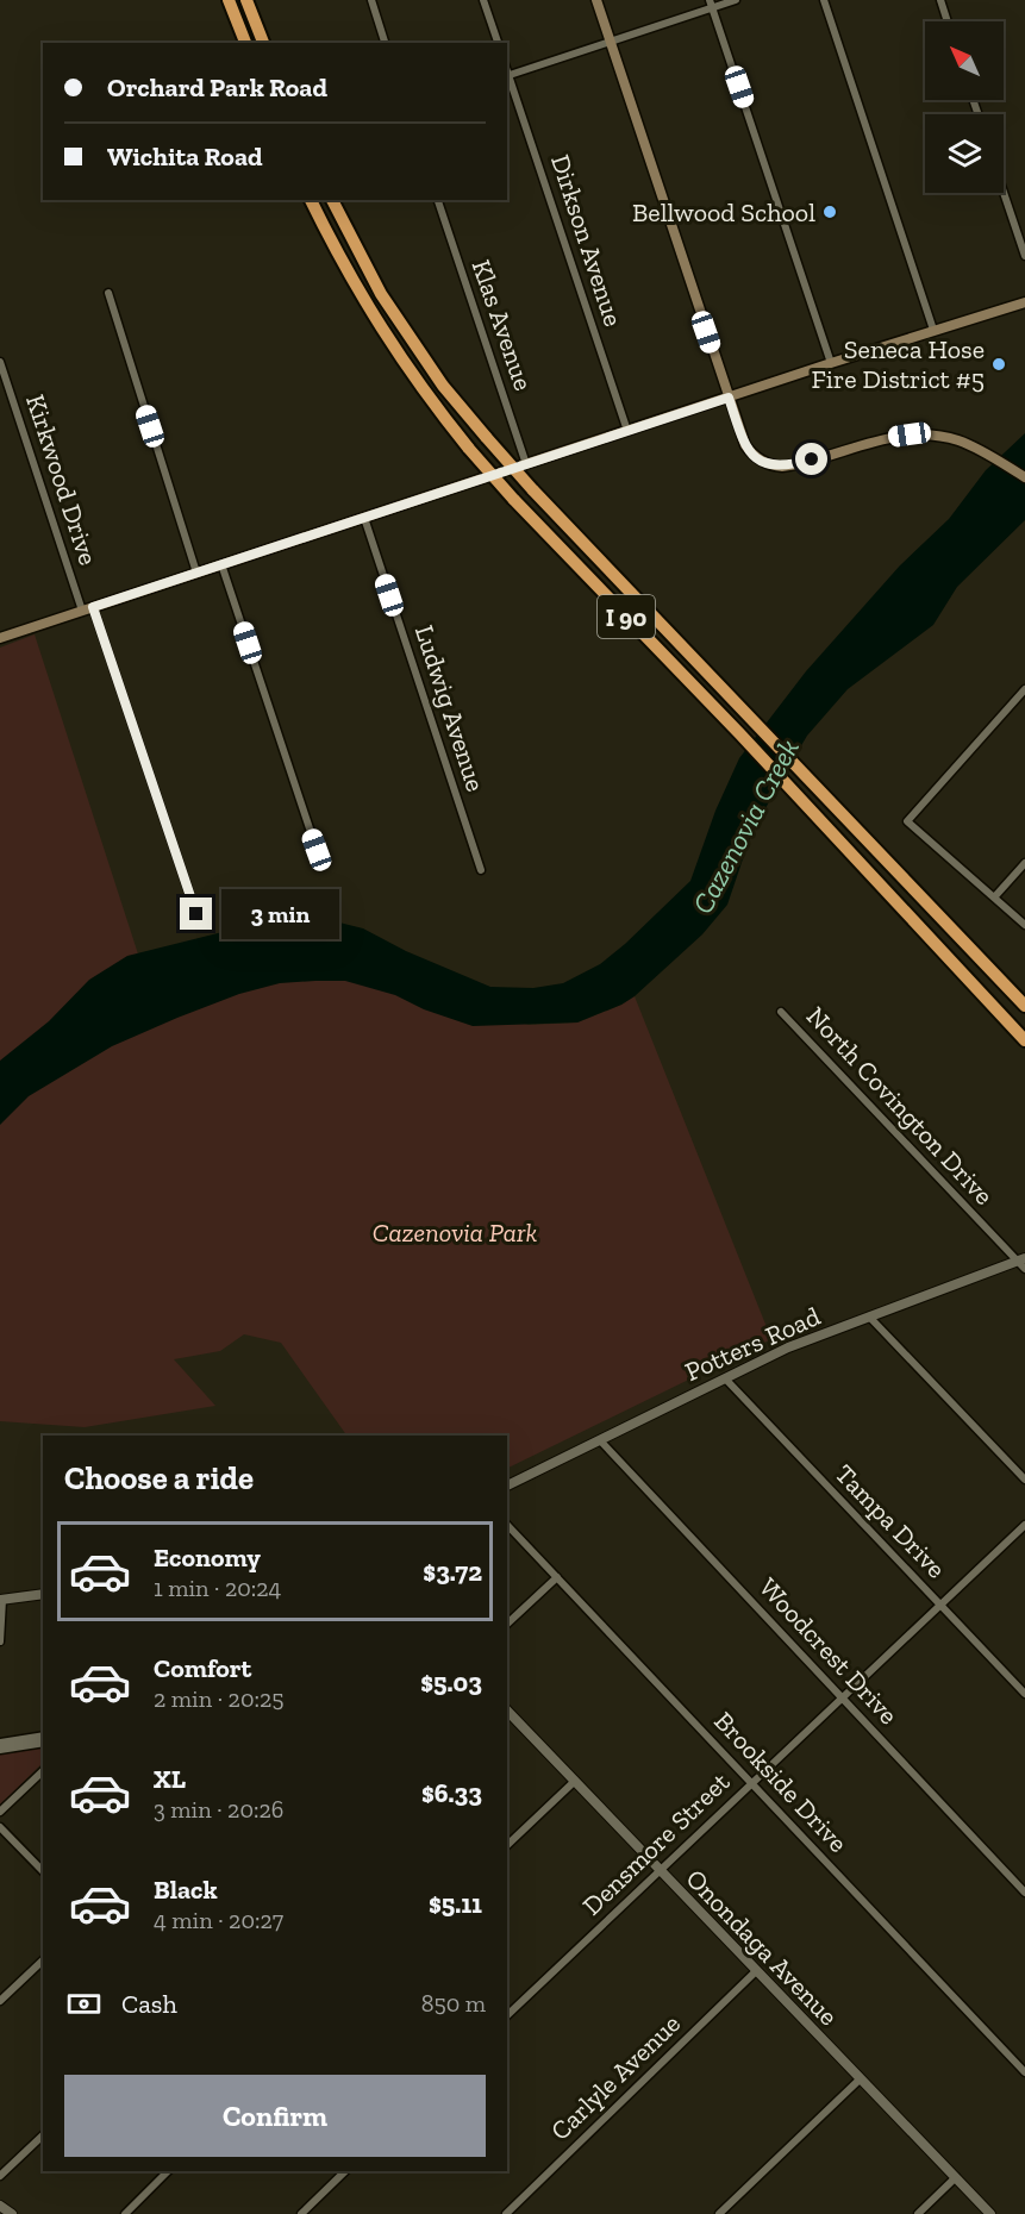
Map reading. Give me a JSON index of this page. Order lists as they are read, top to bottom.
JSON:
{
  "streets": {
    "highway": ["I 90"],
    "street": [
      "Dirkson Avenue",
      "Klas Avenue",
      "Kirkwood Drive",
      "Ludwig Avenue",
      "North Covington Drive",
      "Potters Road",
      "Tampa Drive",
      "Woodcrest Drive",
      "Brookside Drive",
      "Densmore Street",
      "Onondaga Avenue",
      "Carlyle Avenue"
    ]
  },
  "crossings": [
    ["North Covington Drive", "Potters Road"],
    ["Potters Road", "Tampa Drive"],
    ["Potters Road", "Woodcrest Drive"],
    ["Tampa Drive", "Densmore Street"],
    ["Woodcrest Drive", "Densmore Street"],
    ["Brookside Drive", "Densmore Street"],
    ["Densmore Street", "Onondaga Avenue"],
    ["Onondaga Avenue", "Carlyle Avenue"]
  ],
  "water": ["Cazenovia Creek"],
  "parks": ["Cazenovia Park"],
  "places": ["Bellwood School", "Seneca Hose Fire District #5"],
  "north": "top left",
  "page": {
    "banner": ["Orchard Park Road", "Wichita Road"],
    "bubble": "3 min",
    "heading": "Choose a ride",
    "list": [
      {
        "name": "Economy",
        "note": "1 min · 20:24",
        "value": "$3.72"
      },
      {
        "name": "Comfort",
        "note": "2 min · 20:25",
        "value": "$5.03"
      },
      {
        "name": "XL",
        "note": "3 min · 20:26",
        "value": "$6.33"
      },
      {
        "name": "Black",
        "note": "4 min · 20:27",
        "value": "$5.11"
      }
    ],
    "pay": ["Cash", "850 m"],
    "buttons": "Confirm"
  }
}
